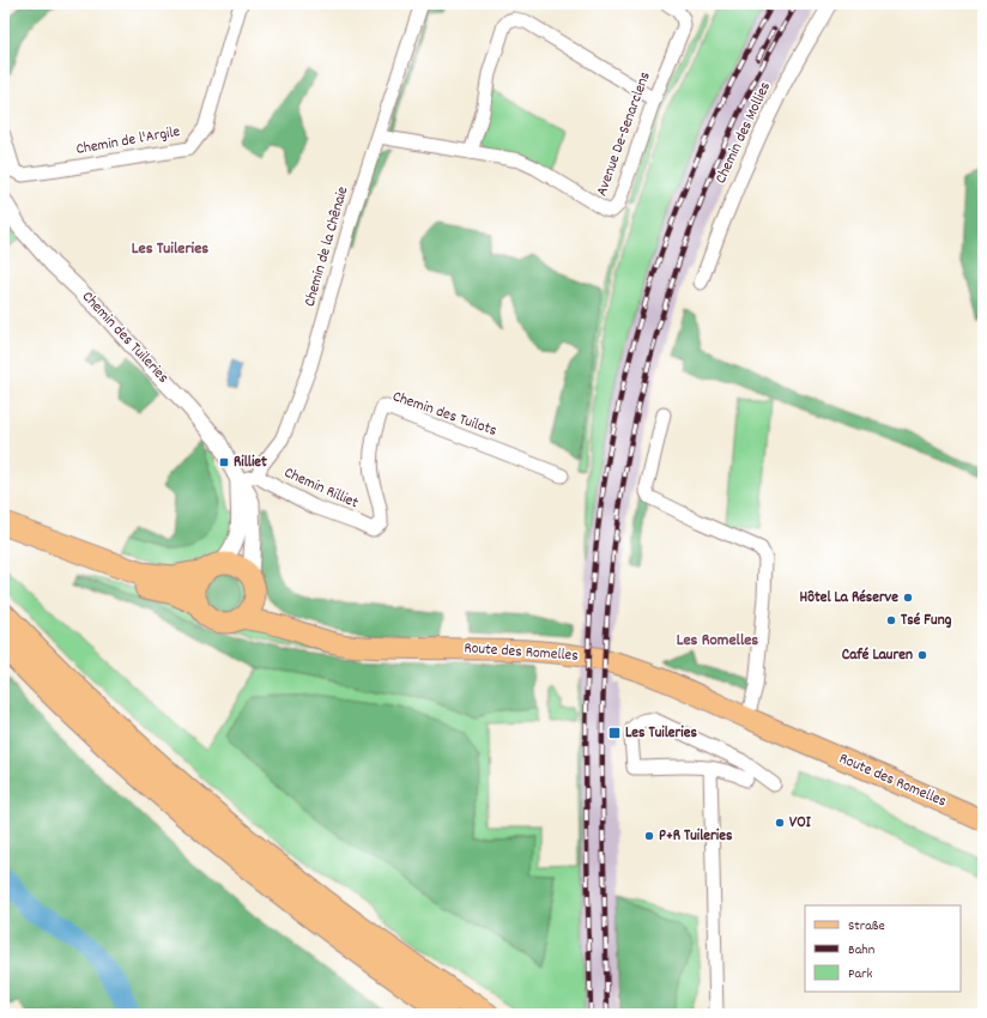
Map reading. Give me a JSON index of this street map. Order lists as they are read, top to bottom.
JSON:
{
  "streets": {
    "main road": ["Route des Romelles"],
    "street": [
      "Chemin des Mollies",
      "Avenue De-Senarclens",
      "Chemin de l'Argile",
      "Chemin de la Chênaie",
      "Chemin des Tuileries",
      "Chemin des Tuilots",
      "Chemin Rilliet"
    ]
  },
  "crossings": [
    ["Avenue De-Senarclens", "Chemin de la Chênaie"],
    ["Chemin de la Chênaie", "Chemin Rilliet"],
    ["Chemin des Tuileries", "Route des Romelles"],
    ["Chemin des Tuilots", "Chemin Rilliet"]
  ],
  "districts": ["Les Tuileries", "Les Romelles"],
  "places": {
    "transit": ["Rilliet", "Les Tuileries"],
    "other": [
      "Hôtel La Réserve",
      "Tsé Fung",
      "Café Lauren",
      "VOI",
      "P+R Tuileries"
    ]
  },
  "legend": ["Straße", "Bahn", "Park"]
}
